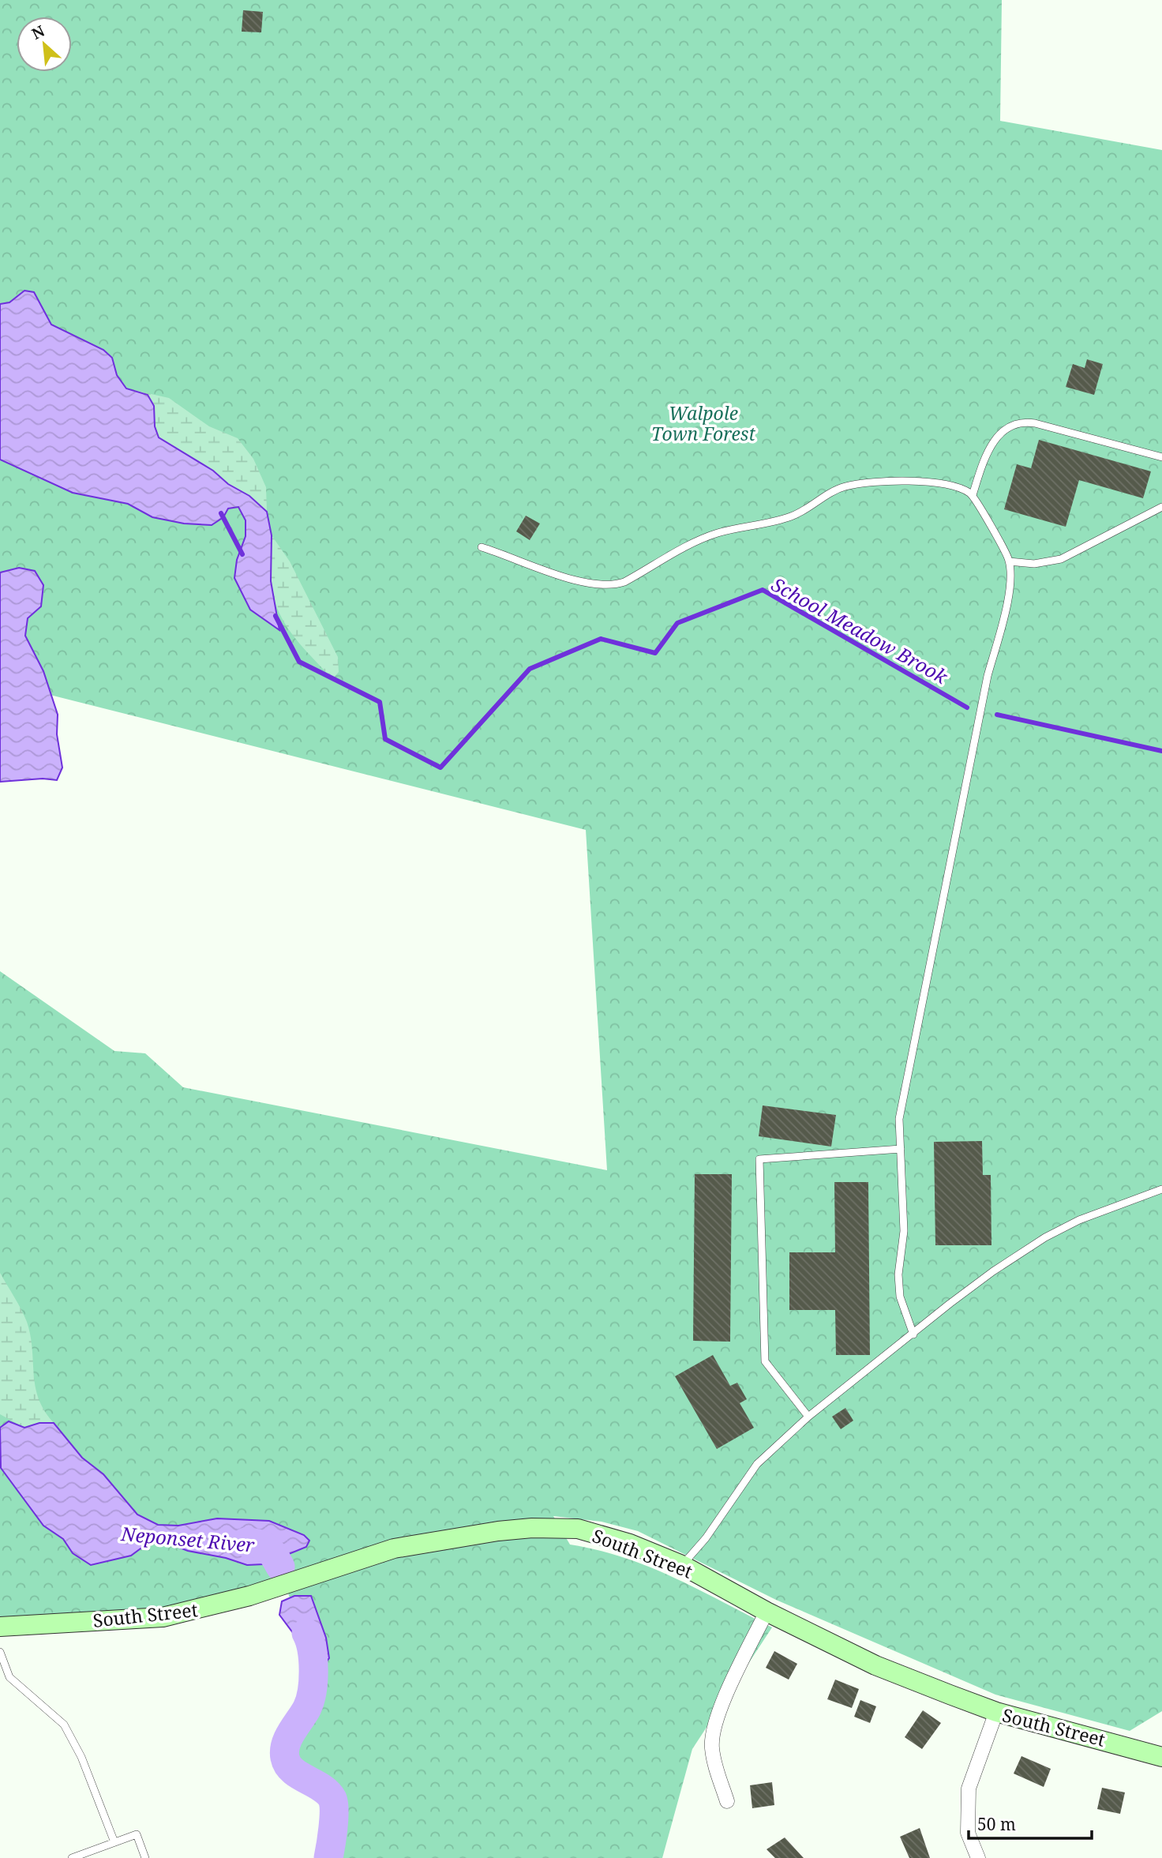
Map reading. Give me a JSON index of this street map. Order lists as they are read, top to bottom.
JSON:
{
  "streets": {
    "street": ["South Street"]
  },
  "water": ["School Meadow Brook", "Neponset River"],
  "parks": ["Walpole Town Forest"],
  "scale_bar": "50 m",
  "north": "top left"
}
